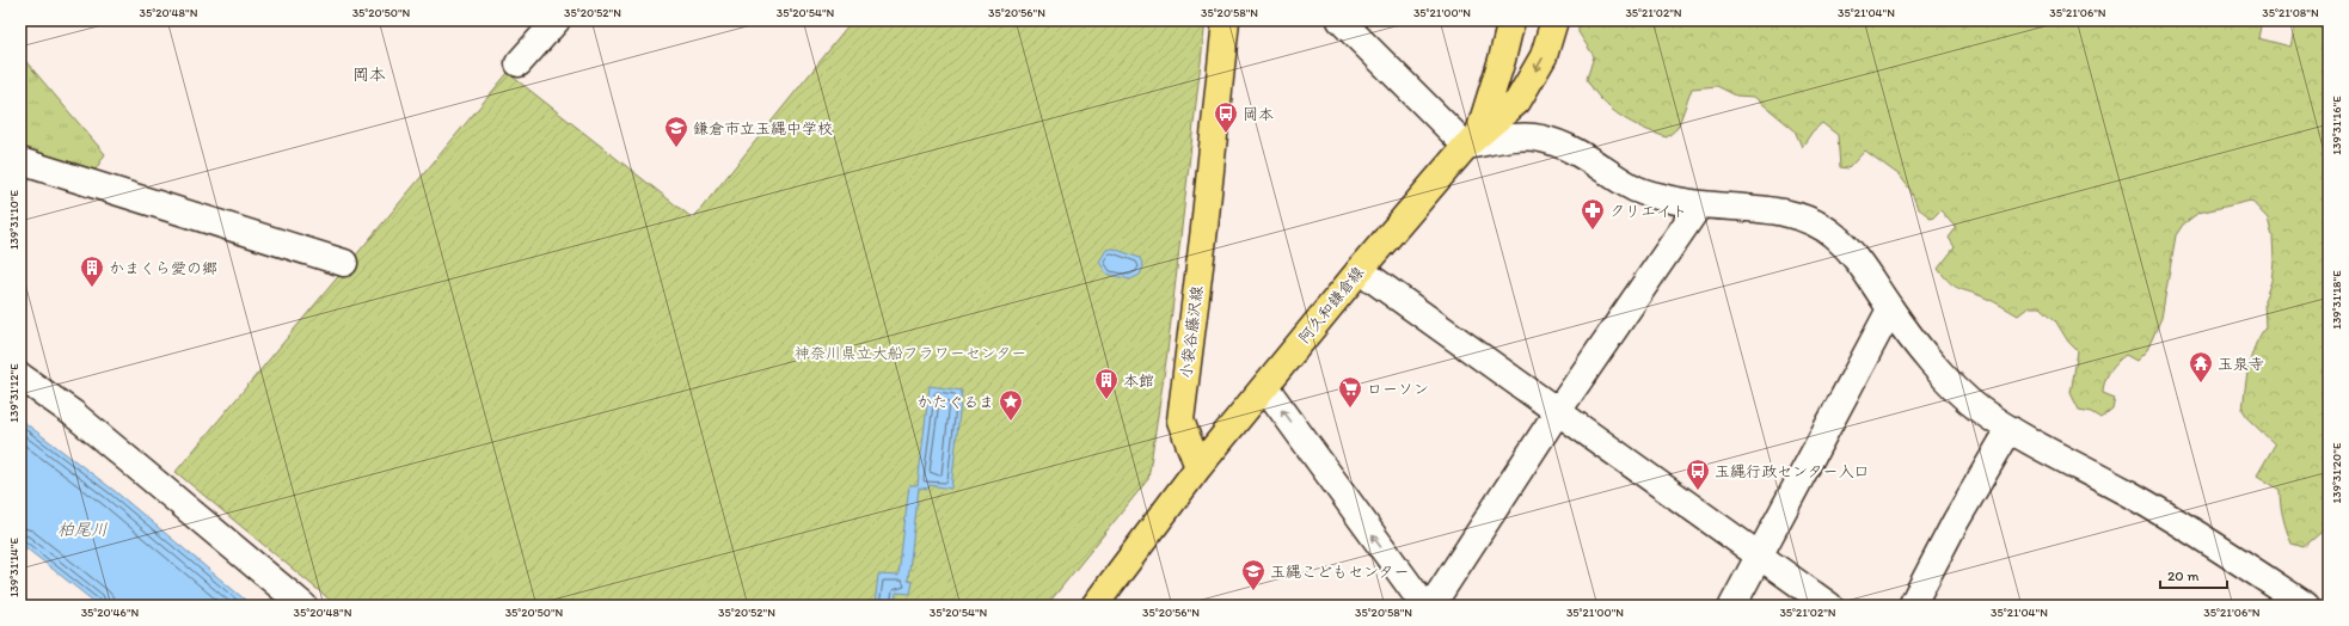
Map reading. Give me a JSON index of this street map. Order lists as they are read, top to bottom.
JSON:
{
  "streets": {
    "main road": ["阿久和鎌倉線", "小袋谷藤沢線"]
  },
  "crossings": [
    ["阿久和鎌倉線", "小袋谷藤沢線"]
  ],
  "districts": ["岡本"],
  "water": ["柏尾川"],
  "parks": ["神奈川県立大船フラワーセンター"],
  "places": {
    "bus stop": ["岡本", "玉縄行政センター入口"],
    "school or university": ["鎌倉市立玉縄中学校", "玉縄こどもセンター"],
    "pharmacy": ["クリエイト"],
    "building": ["かまくら愛の郷", "本館"],
    "temple": ["玉泉寺"],
    "supermarket": ["ローソン"],
    "place": ["かたぐるま"]
  },
  "scale_bar": "20 m",
  "coordinates": [
    "35°20'48\"N",
    "35°20'50\"N",
    "35°20'52\"N",
    "35°20'54\"N",
    "35°20'56\"N",
    "35°20'58\"N",
    "35°21'00\"N",
    "35°21'02\"N",
    "35°21'04\"N",
    "35°21'06\"N",
    "35°21'08\"N",
    "139°31'16\"E",
    "139°31'10\"E",
    "139°31'18\"E",
    "139°31'12\"E",
    "139°31'20\"E",
    "139°31'14\"E",
    "35°20'46\"N"
  ]
}
